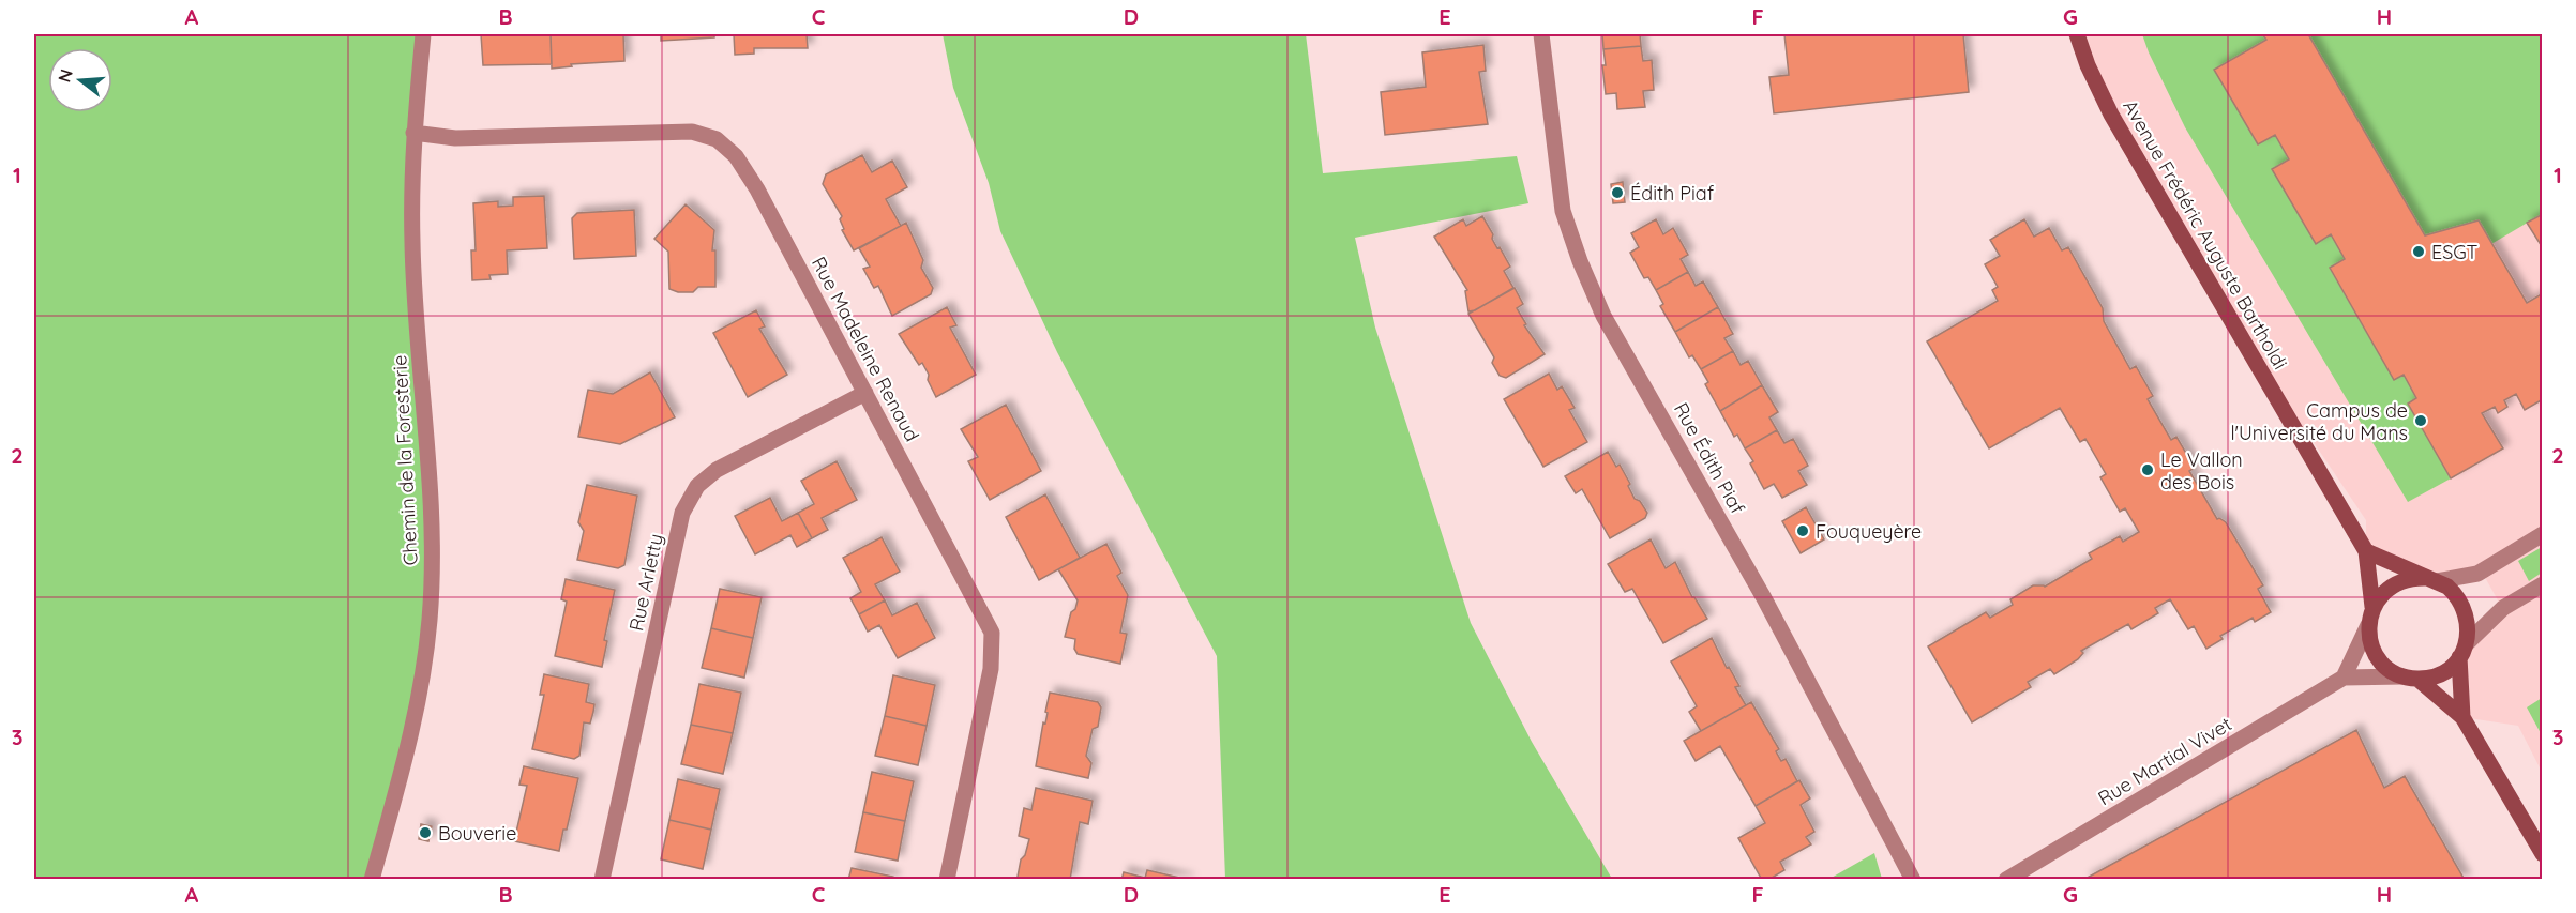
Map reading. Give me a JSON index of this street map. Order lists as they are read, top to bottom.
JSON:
{
  "streets": {
    "street": [
      "Avenue Frédéric Auguste Bartholdi",
      "Rue Madeleine Renaud",
      "Rue Édith Piaf",
      "Chemin de la Foresterie",
      "Rue Arletty",
      "Rue Martial Vivet"
    ]
  },
  "crossings": [
    ["Avenue Frédéric Auguste Bartholdi", "Rue Martial Vivet"],
    ["Rue Madeleine Renaud", "Chemin de la Foresterie"],
    ["Rue Madeleine Renaud", "Rue Arletty"]
  ],
  "places": [
    "Édith Piaf",
    "ESGT",
    "Campus de l'Université du Mans",
    "Le Vallon des Bois",
    "Fouqueyère",
    "Bouverie"
  ],
  "north": "left",
  "grid": {
    "columns": [
      "A",
      "B",
      "C",
      "D",
      "E",
      "F",
      "G",
      "H"
    ],
    "rows": ["1", "2", "3"]
  }
}
